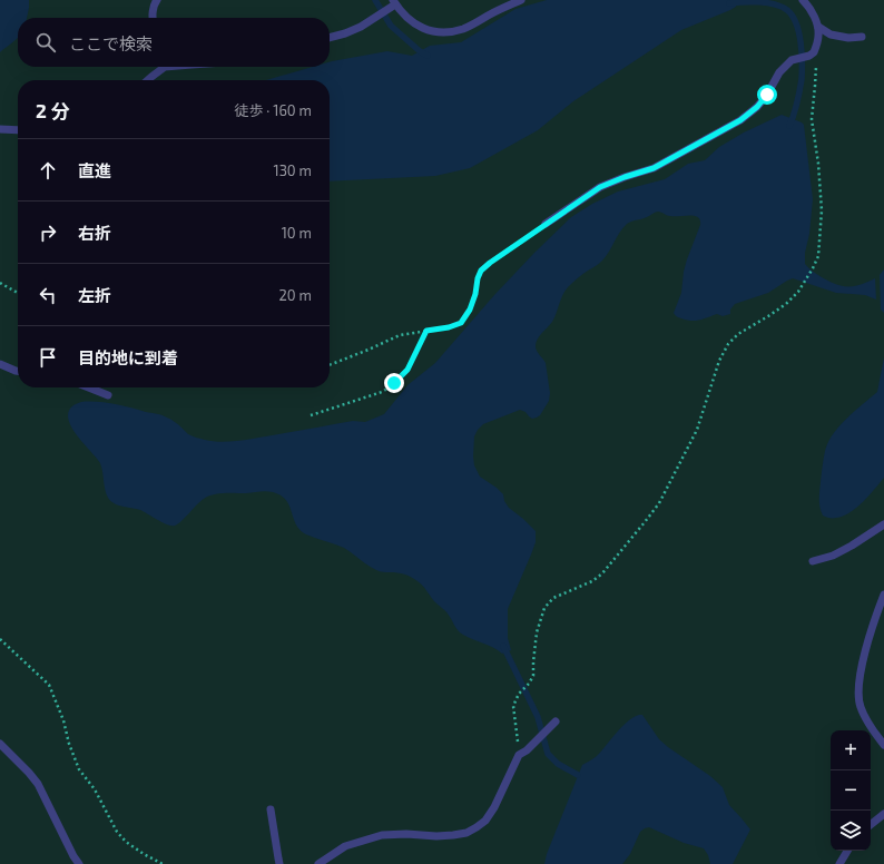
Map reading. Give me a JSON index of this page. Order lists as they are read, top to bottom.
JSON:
{
  "page": {
    "search": "ここで検索",
    "heading": ["2 分", "徒歩 · 160 m"],
    "list": [
      ["直進", "130 m"],
      ["右折", "10 m"],
      ["左折", "20 m"],
      "目的地に到着"
    ],
    "map_buttons": ["+", "−"]
  }
}
